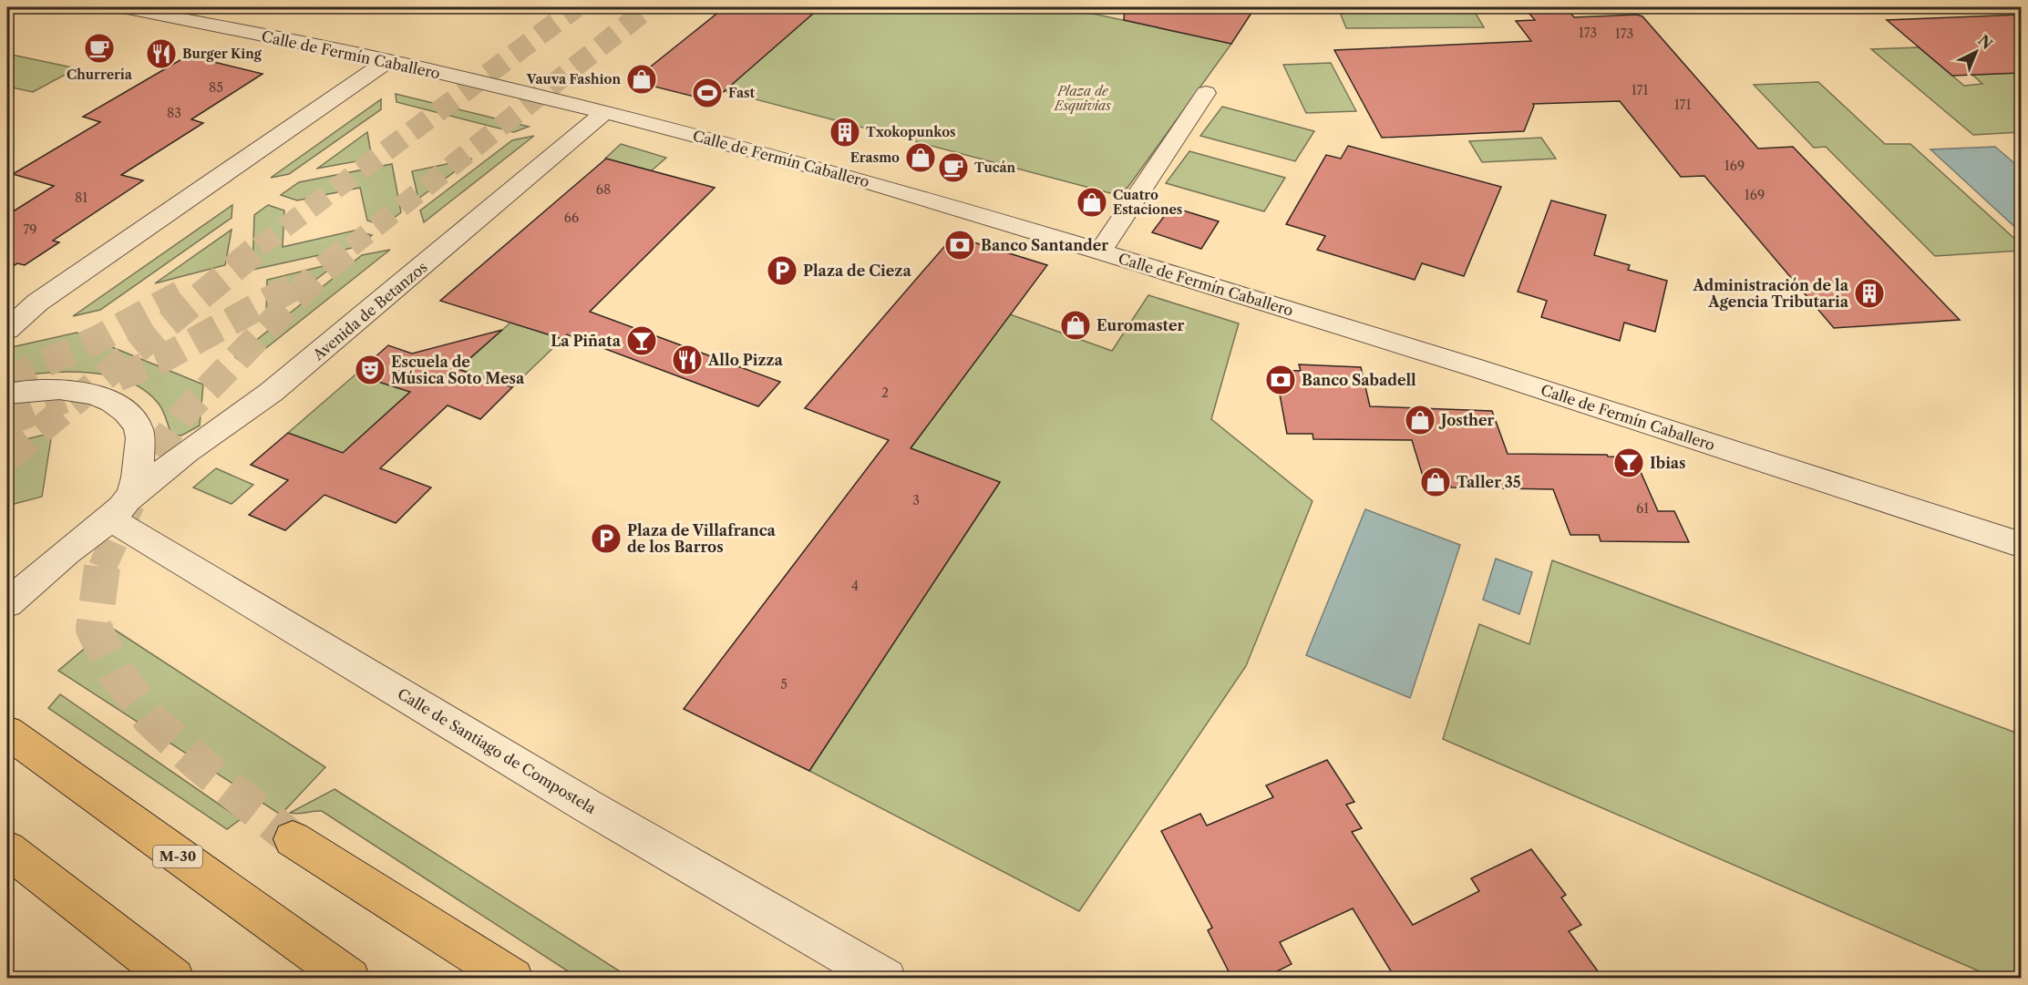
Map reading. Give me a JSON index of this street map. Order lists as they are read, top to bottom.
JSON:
{
  "streets": {
    "highway": ["M-30"],
    "street": ["Calle de Fermín Caballero", "Avenida de Betanzos", "Calle de Santiago de Compostela"]
  },
  "crossings": [
    ["Calle de Fermín Caballero", "Avenida de Betanzos"],
    ["Avenida de Betanzos", "Calle de Santiago de Compostela"]
  ],
  "parks": ["Plaza de Esquivias"],
  "places": {
    "cafe": ["Churrería", "Tucán"],
    "restaurant": ["Burger King", "Allo Pizza"],
    "shop": [
      "Vauva Fashion",
      "Erasmo",
      "Cuatro Estaciones",
      "Euromaster",
      "Josther",
      "Taller 35"
    ],
    "sports": ["Fast"],
    "building": ["Txokopunkos", "Administración de la Agencia Tributaria"],
    "bank": ["Banco Santander", "Banco Sabadell"],
    "parking": ["Plaza de Cieza", "Plaza de Villafranca de los Barros"],
    "bar": ["La Piñata", "Ibias"],
    "theatre": ["Escuela de Música Soto Mesa"]
  },
  "house_numbers": [
    "173",
    "173",
    "85",
    "171",
    "171",
    "83",
    "169",
    "68",
    "169",
    "81",
    "66",
    "79",
    "2",
    "3",
    "61",
    "4",
    "5"
  ],
  "north": "top right"
}
